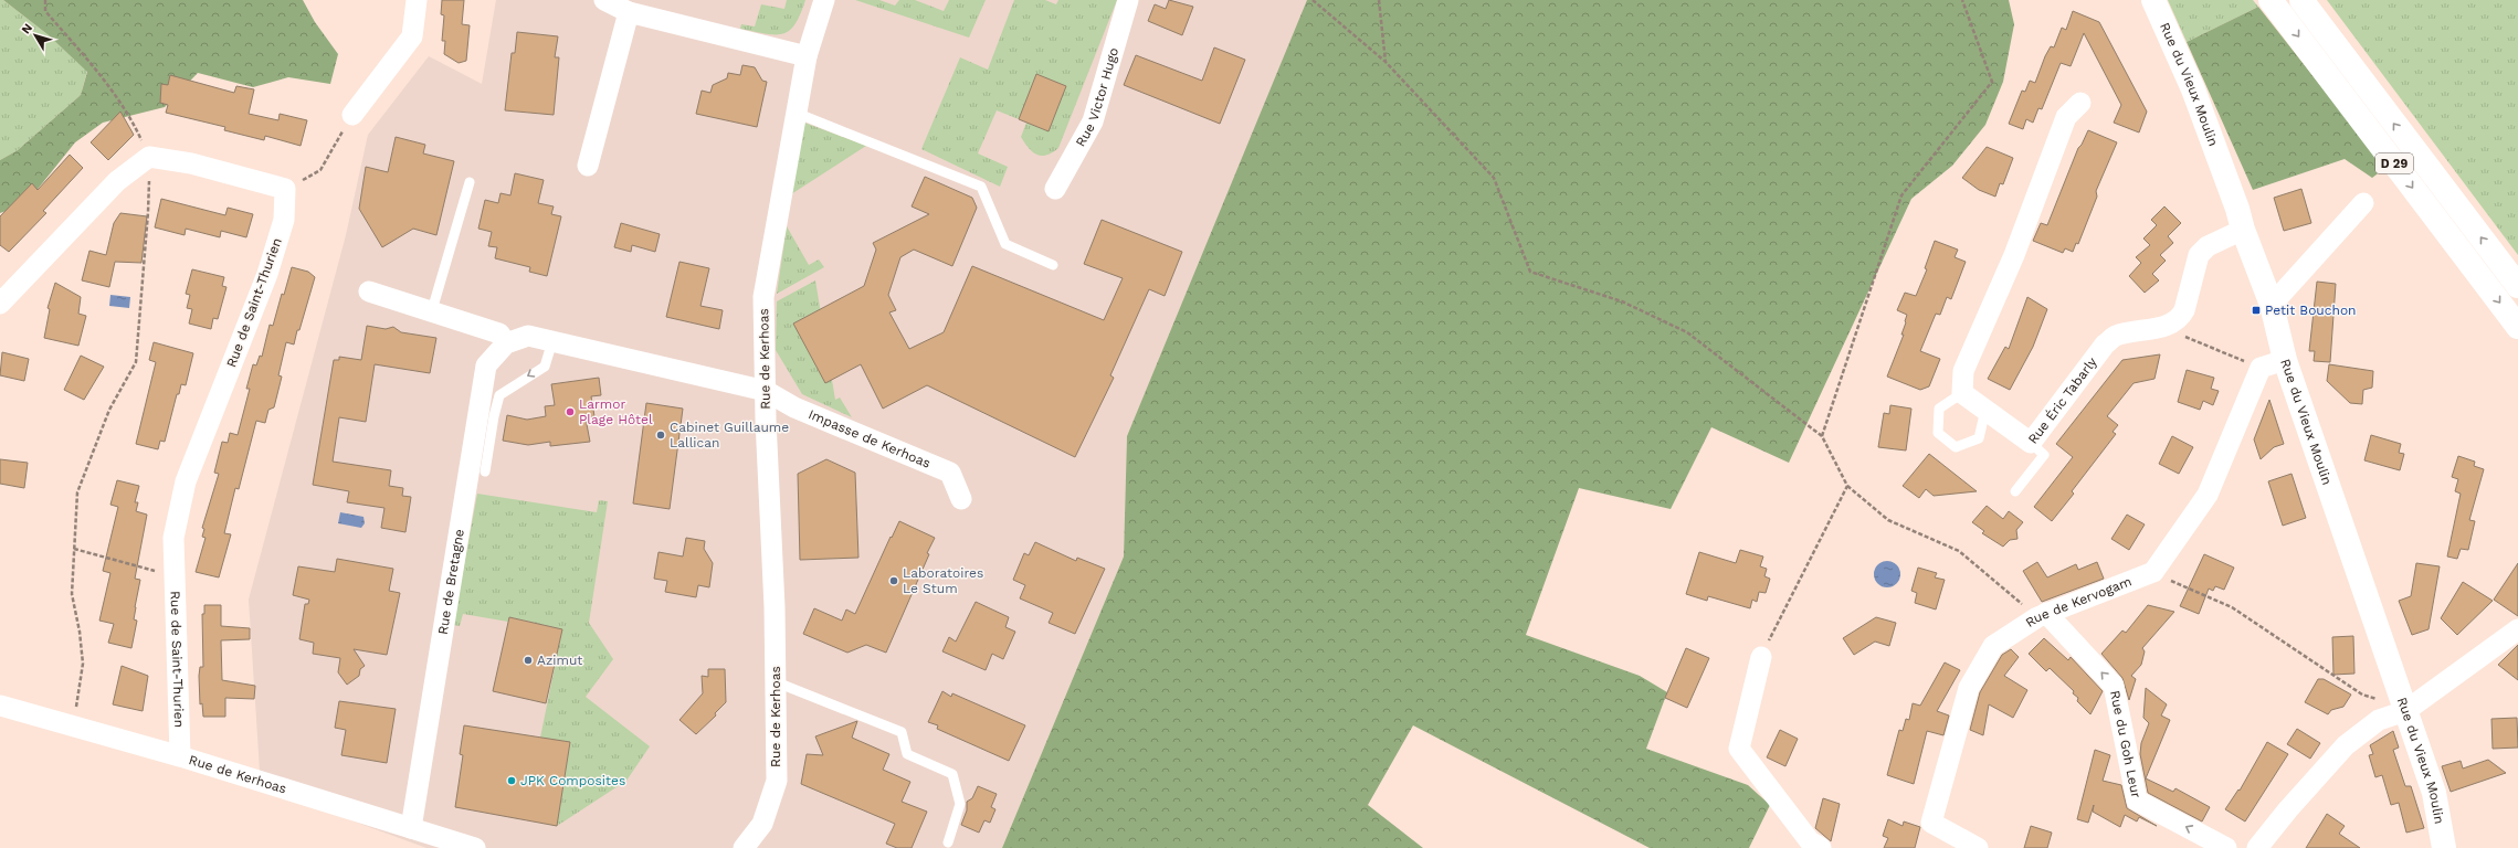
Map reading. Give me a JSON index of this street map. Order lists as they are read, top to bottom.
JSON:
{
  "streets": {
    "street": [
      "Rue du Vieux Moulin",
      "Rue Victor Hugo",
      "D 29",
      "Rue de Saint-Thurien",
      "Rue de Kerhoas",
      "Rue Éric Tabarly",
      "Impasse de Kerhoas",
      "Rue de Bretagne",
      "Rue de Kervogam",
      "Rue du Goh Leur"
    ]
  },
  "crossings": [
    ["Rue du Vieux Moulin", "Rue Éric Tabarly"],
    ["Rue de Saint-Thurien", "Rue de Kerhoas"],
    ["Rue de Kerhoas", "Impasse de Kerhoas"],
    ["Rue de Kerhoas", "Rue de Bretagne"],
    ["Impasse de Kerhoas", "Rue de Bretagne"],
    ["Rue de Kervogam", "Rue du Goh Leur"]
  ],
  "one_way": ["Rue du Goh Leur"],
  "places": {
    "transit": ["Petit Bouchon"],
    "other": [
      "Larmor Plage Hôtel",
      "Cabinet Guillaume Lallican",
      "Laboratoires Le Stum",
      "Azimut",
      "JPK Composites"
    ]
  },
  "north": "top left"
}
